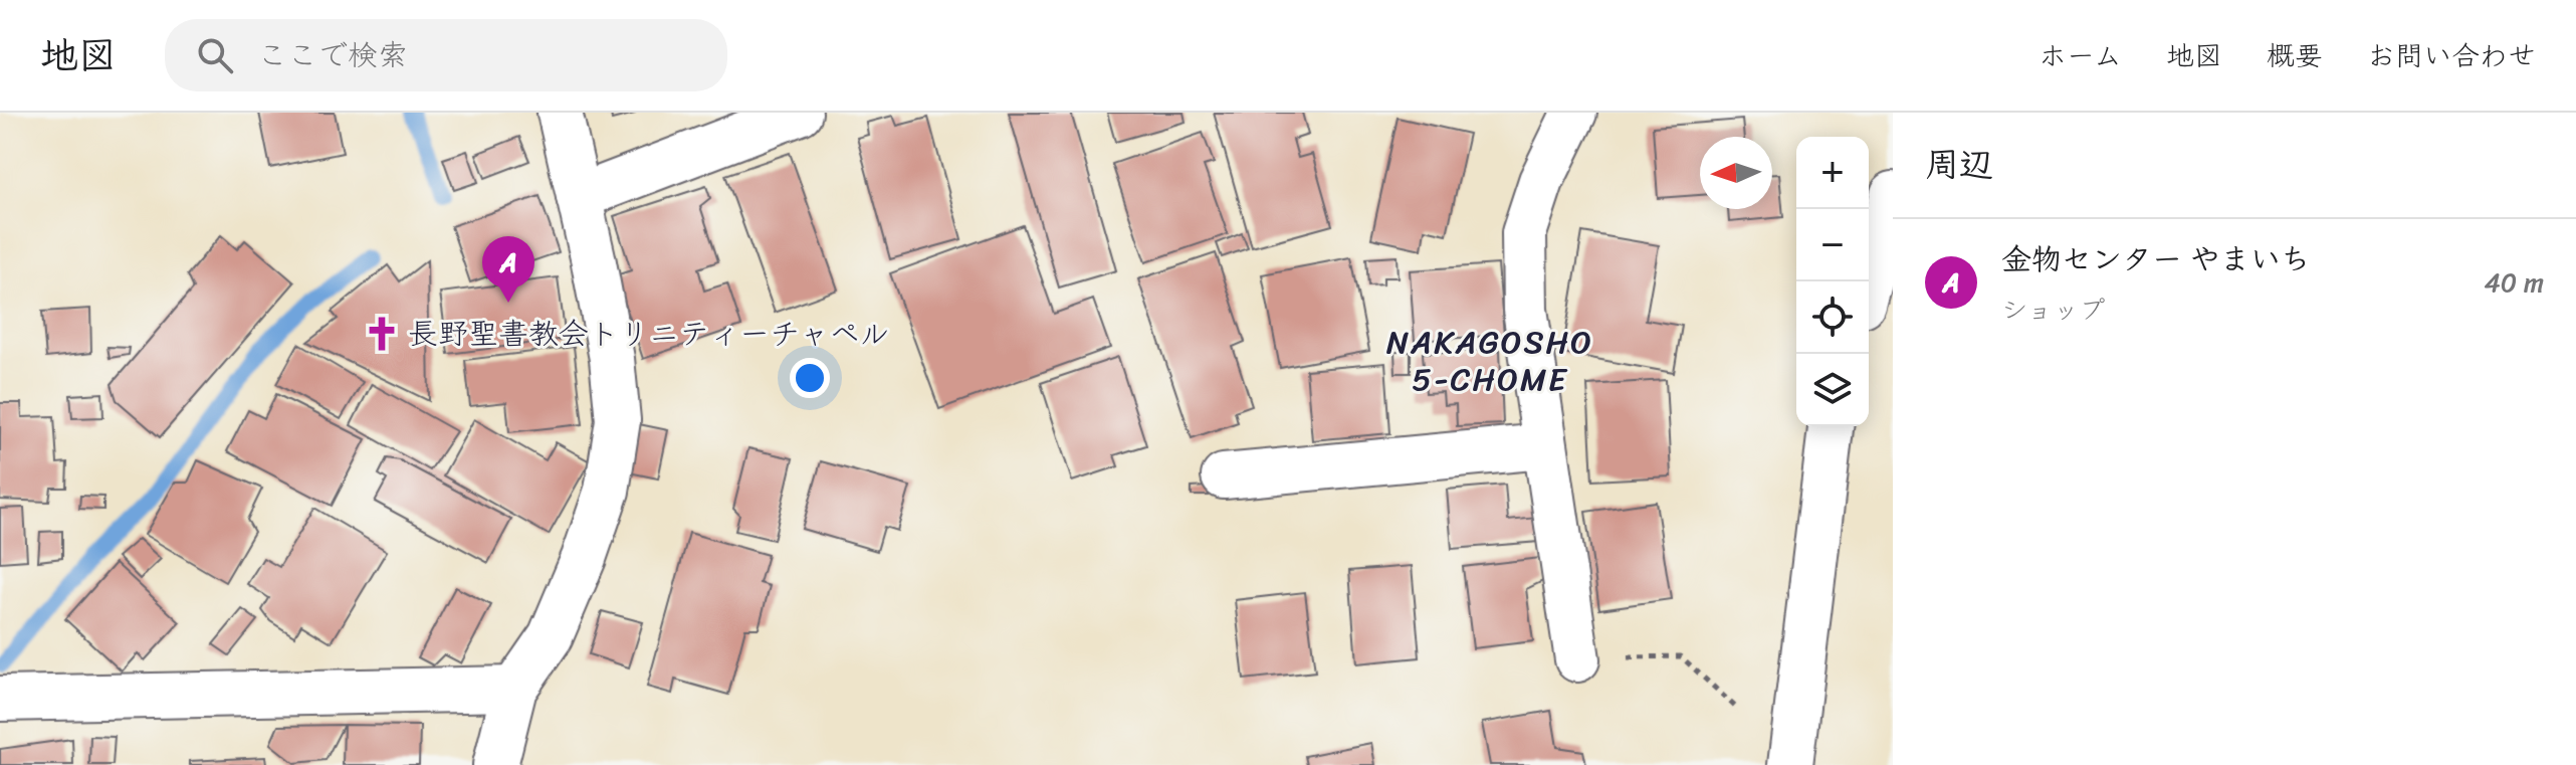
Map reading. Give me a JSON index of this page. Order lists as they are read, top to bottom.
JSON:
{
  "districts": ["NAKAGOSHO 5-CHOME"],
  "places": {
    "church": ["長野聖書教会トリニティーチャペル"]
  },
  "north": "left",
  "page": {
    "header": "地図",
    "search": "ここで検索",
    "nav": [
      "ホーム",
      "地図",
      "概要",
      "お問い合わせ"
    ],
    "heading": "周辺",
    "map_buttons": ["+", "−"],
    "list": [
      {
        "mark": "A",
        "name": "金物センター やまいち",
        "note": "ショップ",
        "value": "40 m"
      }
    ],
    "pins": "A"
  }
}
